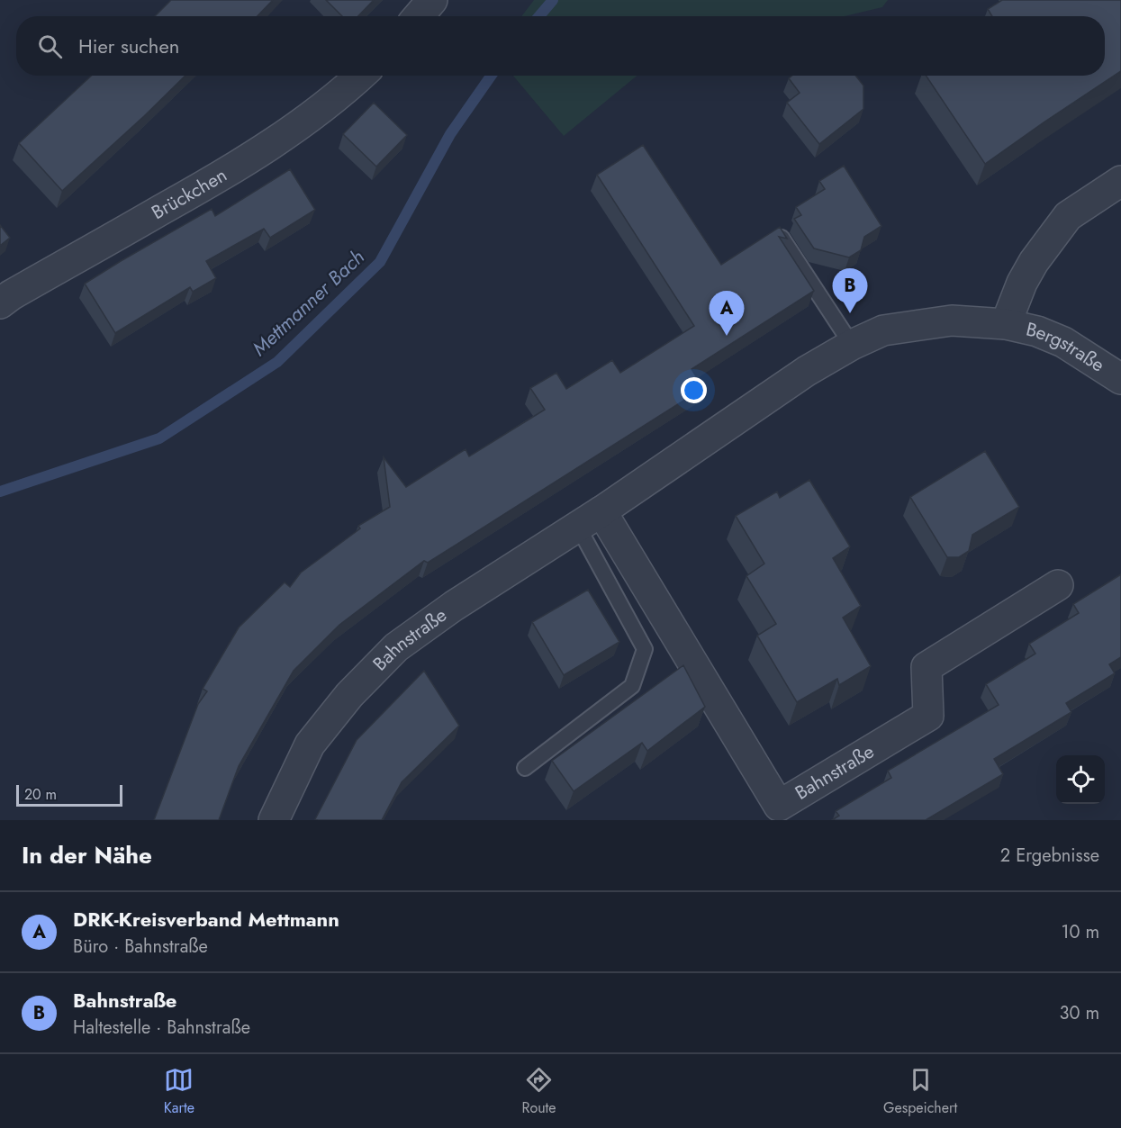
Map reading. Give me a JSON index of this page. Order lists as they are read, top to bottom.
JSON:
{
  "streets": {
    "street": ["Brückchen", "Bergstraße", "Bahnstraße"]
  },
  "crossings": [
    ["Bergstraße", "Bahnstraße"]
  ],
  "water": ["Mettmanner Bach"],
  "scale_bar": "20 m",
  "page": {
    "search": "Hier suchen",
    "pins": ["B", "A"],
    "scale": "20 m",
    "heading": ["In der Nähe", "2 Ergebnisse"],
    "list": [
      {
        "mark": "A",
        "name": "DRK-Kreisverband Mettmann",
        "note": "Büro · Bahnstraße",
        "value": "10 m"
      },
      {
        "mark": "B",
        "name": "Bahnstraße",
        "note": "Haltestelle · Bahnstraße",
        "value": "30 m"
      }
    ],
    "nav": ["Karte", "Route", "Gespeichert"]
  }
}
